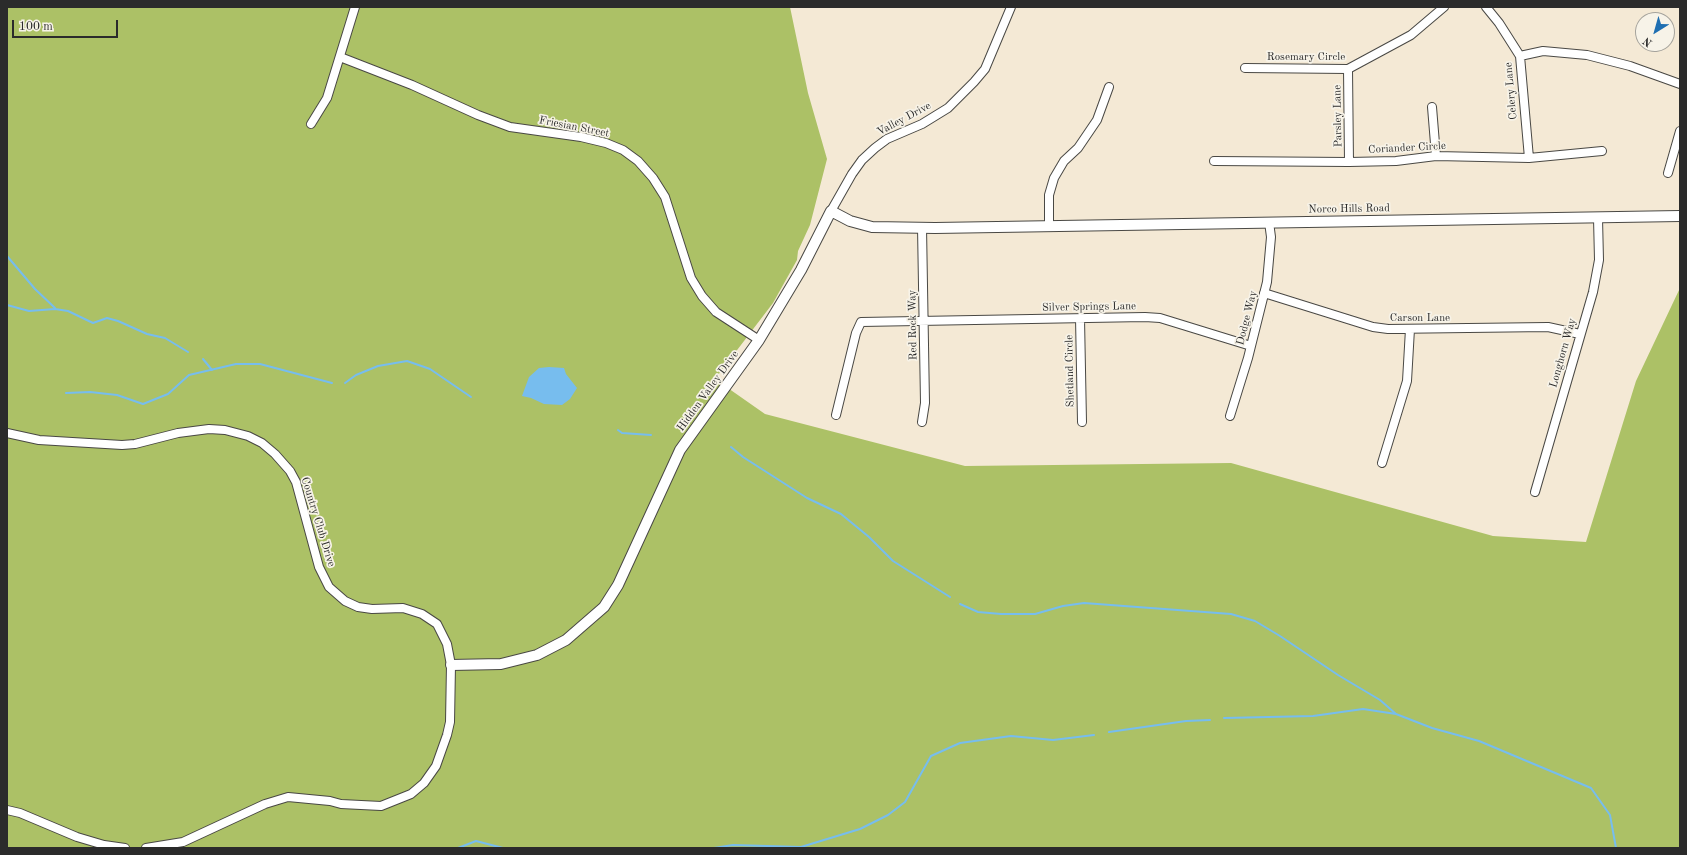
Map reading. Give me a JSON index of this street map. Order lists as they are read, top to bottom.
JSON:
{
  "streets": {
    "street": [
      "Rosemary Circle",
      "Celery Lane",
      "Parsley Lane",
      "Valley Drive",
      "Friesian Street",
      "Coriander Circle",
      "Norco Hills Road",
      "Silver Springs Lane",
      "Dodge Way",
      "Carson Lane",
      "Red Rock Way",
      "Longhorn Way",
      "Shetland Circle",
      "Hidden Valley Drive",
      "Country Club Drive"
    ]
  },
  "crossings": [
    ["Rosemary Circle", "Parsley Lane"],
    ["Celery Lane", "Coriander Circle"],
    ["Parsley Lane", "Coriander Circle"],
    ["Valley Drive", "Hidden Valley Drive"],
    ["Friesian Street", "Hidden Valley Drive"],
    ["Norco Hills Road", "Dodge Way"],
    ["Norco Hills Road", "Red Rock Way"],
    ["Norco Hills Road", "Longhorn Way"],
    ["Silver Springs Lane", "Dodge Way"],
    ["Silver Springs Lane", "Red Rock Way"],
    ["Silver Springs Lane", "Shetland Circle"],
    ["Dodge Way", "Carson Lane"],
    ["Carson Lane", "Longhorn Way"],
    ["Hidden Valley Drive", "Country Club Drive"]
  ],
  "scale_bar": "100 m",
  "north": "bottom left"
}
